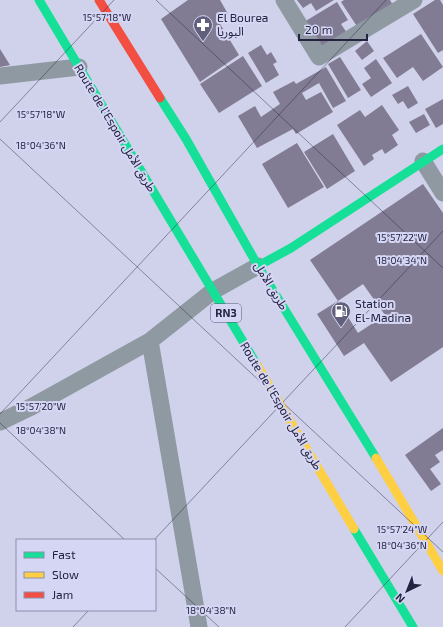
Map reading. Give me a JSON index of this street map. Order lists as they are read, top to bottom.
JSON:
{
  "streets": {
    "main road": ["Route de l’Espoir طريق الأمل", "طريق الأمل", "RN3"]
  },
  "places": {
    "pharmacy": ["El Bourea البوريا"],
    "fuel station": ["Station El-Madina"]
  },
  "legend": ["Fast", "Slow", "Jam"],
  "scale_bar": "20 m",
  "north": "bottom left",
  "coordinates": [
    "15°57'18\"W",
    "18°04'36\"N",
    "15°57'22\"W",
    "18°04'34\"N",
    "15°57'20\"W",
    "18°04'38\"N",
    "15°57'24\"W"
  ]
}
